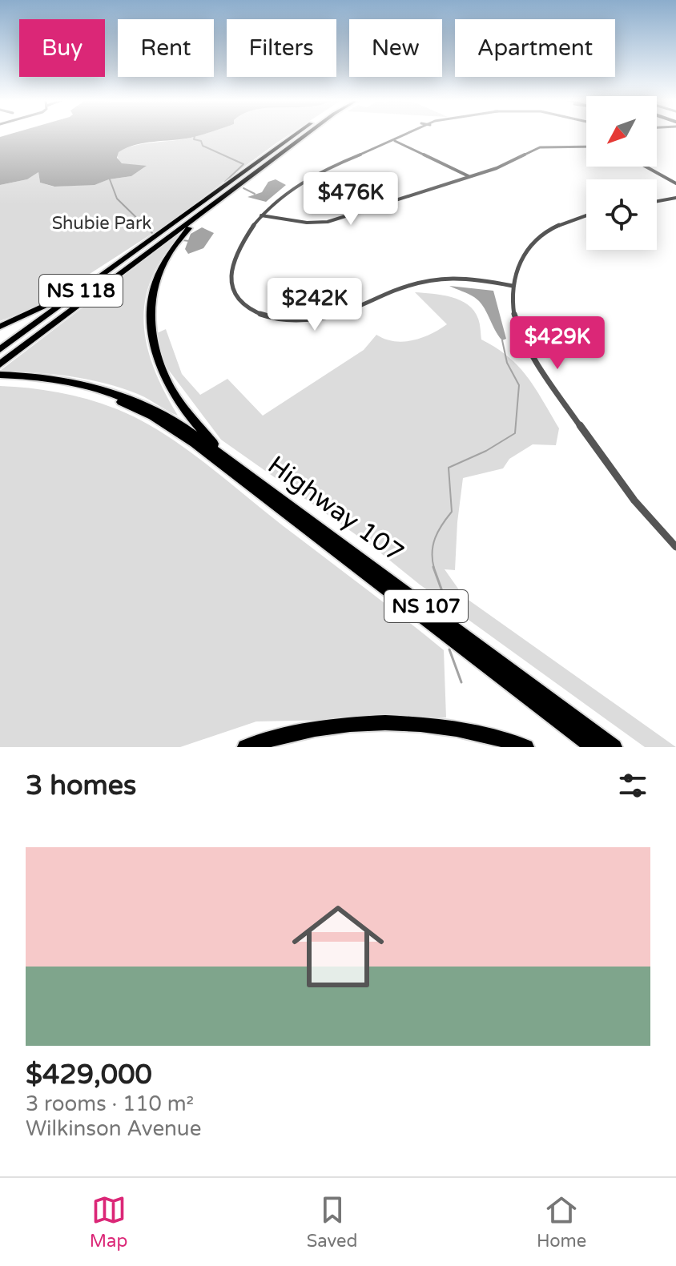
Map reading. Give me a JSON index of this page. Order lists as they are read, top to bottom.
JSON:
{
  "streets": {
    "highway": ["NS 118", "Highway 107", "NS 107"]
  },
  "parks": ["Shubie Park"],
  "north": "bottom left",
  "page": {
    "chip": [
      "Buy",
      "Rent",
      "Filters",
      "New",
      "Apartment"
    ],
    "price": ["$476K", "$242K", "$429K"],
    "heading": "3 homes",
    "list": [
      {
        "name": "$429,000",
        "note": "3 rooms · 110 m² · Wilkinson Avenue"
      }
    ],
    "tabs": ["Map", "Saved", "Home"]
  }
}
